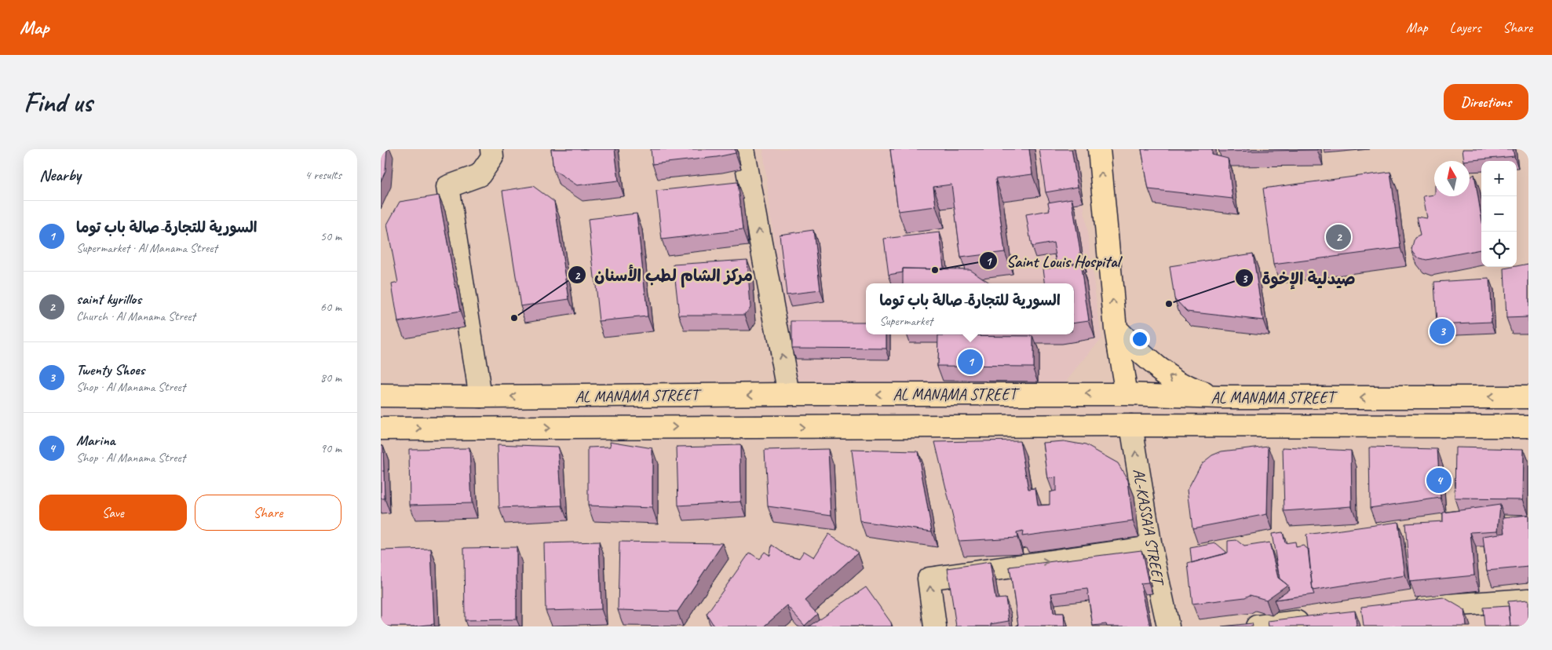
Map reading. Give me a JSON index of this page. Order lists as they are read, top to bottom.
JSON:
{
  "streets": {
    "main road": ["AL MANAMA STREET"],
    "street": ["AL-KASSA'A STREET"]
  },
  "crossings": [
    ["AL MANAMA STREET", "AL-KASSA'A STREET"]
  ],
  "one_way": ["AL-KASSA'A STREET"],
  "places": ["Saint Louis Hospital", "صيدلية الإخوة", "مركز الشام لطب الأسنان"],
  "north": "top",
  "page": {
    "header": "Map",
    "nav": ["Map", "Layers", "Share"],
    "buttons": [
      "Directions",
      ["Save", "Share"]
    ],
    "title": "Find us",
    "heading": ["Nearby", "4 results"],
    "map_buttons": ["+", "−"],
    "list": [
      {
        "mark": "1",
        "name": "السورية للتجارة-صالة باب توما",
        "note": "Supermarket · Al Manama Street",
        "value": "50 m"
      },
      {
        "mark": "2",
        "name": "saint kyrillos",
        "note": "Church · Al Manama Street",
        "value": "60 m"
      },
      {
        "mark": "3",
        "name": "Twenty Shoes",
        "note": "Shop · Al Manama Street",
        "value": "80 m"
      },
      {
        "mark": "4",
        "name": "Marina",
        "note": "Shop · Al Manama Street",
        "value": "90 m"
      }
    ],
    "pins": [
      "2",
      "3",
      "1",
      "4"
    ],
    "popup": ["السورية للتجارة-صالة باب توما", "Supermarket"]
  }
}
